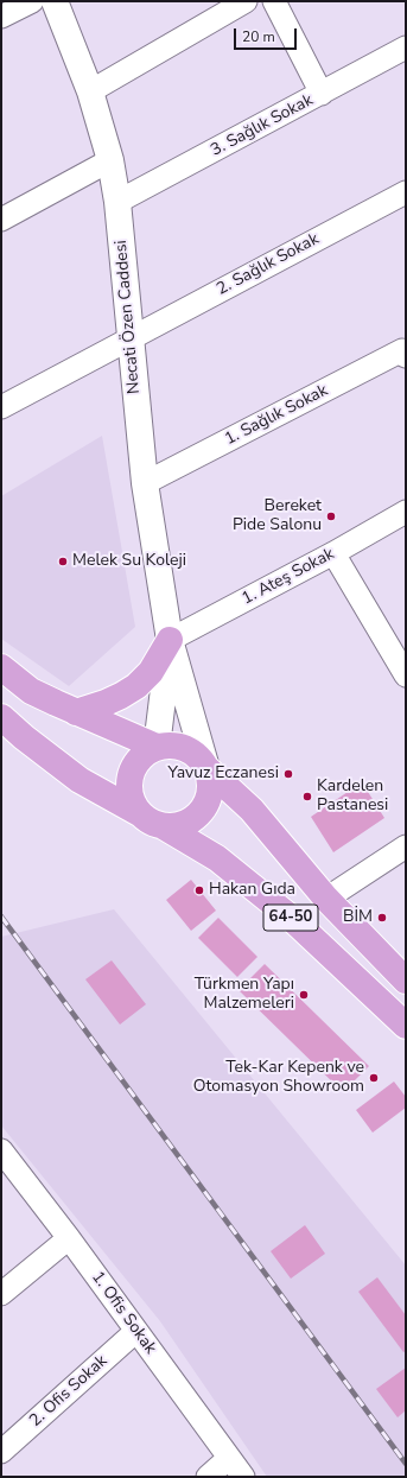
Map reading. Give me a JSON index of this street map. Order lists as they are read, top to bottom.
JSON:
{
  "streets": {
    "main road": ["64-50"],
    "street": [
      "3. Sağlık Sokak",
      "2. Sağlık Sokak",
      "Necati Özen Caddesi",
      "1. Sağlık Sokak",
      "1. Ateş Sokak",
      "1. Ofis Sokak",
      "2. Ofis Sokak"
    ]
  },
  "crossings": [
    ["3. Sağlık Sokak", "Necati Özen Caddesi"],
    ["2. Sağlık Sokak", "Necati Özen Caddesi"],
    ["Necati Özen Caddesi", "1. Sağlık Sokak"],
    ["Necati Özen Caddesi", "1. Ateş Sokak"],
    ["1. Ofis Sokak", "2. Ofis Sokak"]
  ],
  "places": [
    "Bereket Pide Salonu",
    "Melek Su Koleji",
    "Yavuz Eczanesi",
    "Kardelen Pastanesi",
    "Hakan Gıda",
    "BİM",
    "Türkmen Yapı Malzemeleri",
    "Tek-Kar Kepenk ve Otomasyon Showroom"
  ],
  "scale_bar": "20 m"
}
